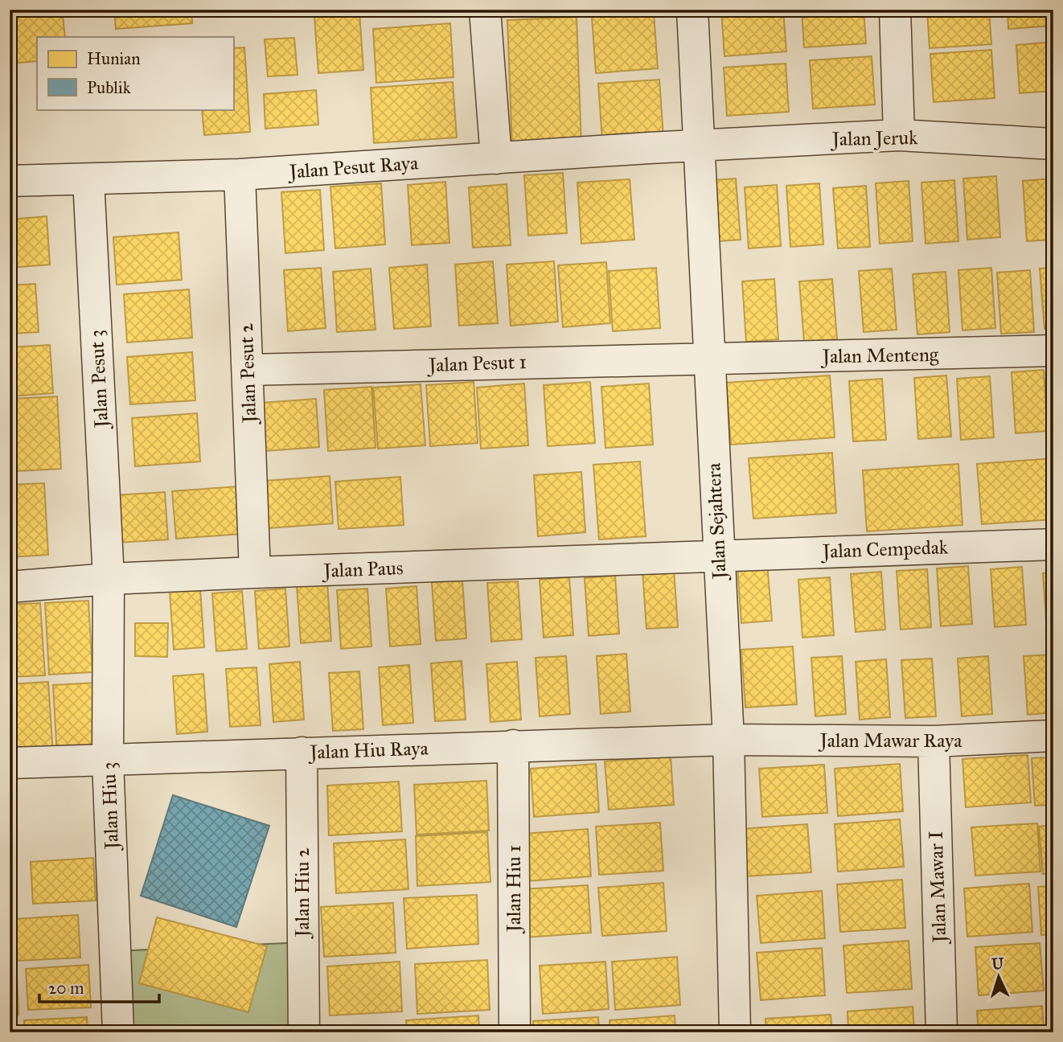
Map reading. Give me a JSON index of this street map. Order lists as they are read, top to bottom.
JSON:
{
  "streets": {
    "street": [
      "Jalan Jeruk",
      "Jalan Pesut Raya",
      "Jalan Menteng",
      "Jalan Pesut 1",
      "Jalan Pesut 2",
      "Jalan Pesut 3",
      "Jalan Sejahtera",
      "Jalan Cempedak",
      "Jalan Paus",
      "Jalan Mawar Raya",
      "Jalan Hiu Raya",
      "Jalan Hiu 3",
      "Jalan Mawar I",
      "Jalan Hiu 1",
      "Jalan Hiu 2"
    ]
  },
  "crossings": [
    ["Jalan Jeruk", "Jalan Pesut Raya"],
    ["Jalan Jeruk", "Jalan Sejahtera"],
    ["Jalan Pesut Raya", "Jalan Pesut 2"],
    ["Jalan Pesut Raya", "Jalan Pesut 3"],
    ["Jalan Pesut Raya", "Jalan Sejahtera"],
    ["Jalan Menteng", "Jalan Pesut 1"],
    ["Jalan Menteng", "Jalan Sejahtera"],
    ["Jalan Pesut 1", "Jalan Pesut 2"],
    ["Jalan Pesut 1", "Jalan Sejahtera"],
    ["Jalan Pesut 2", "Jalan Paus"],
    ["Jalan Pesut 3", "Jalan Paus"],
    ["Jalan Pesut 3", "Jalan Hiu 3"],
    ["Jalan Sejahtera", "Jalan Cempedak"],
    ["Jalan Sejahtera", "Jalan Paus"],
    ["Jalan Sejahtera", "Jalan Mawar Raya"],
    ["Jalan Sejahtera", "Jalan Hiu Raya"],
    ["Jalan Cempedak", "Jalan Paus"],
    ["Jalan Paus", "Jalan Hiu 3"],
    ["Jalan Mawar Raya", "Jalan Hiu Raya"],
    ["Jalan Mawar Raya", "Jalan Mawar I"],
    ["Jalan Hiu Raya", "Jalan Hiu 3"],
    ["Jalan Hiu Raya", "Jalan Hiu 1"],
    ["Jalan Hiu Raya", "Jalan Hiu 2"]
  ],
  "legend": ["Hunian", "Publik"],
  "scale_bar": "20 m",
  "north": "top"
}
